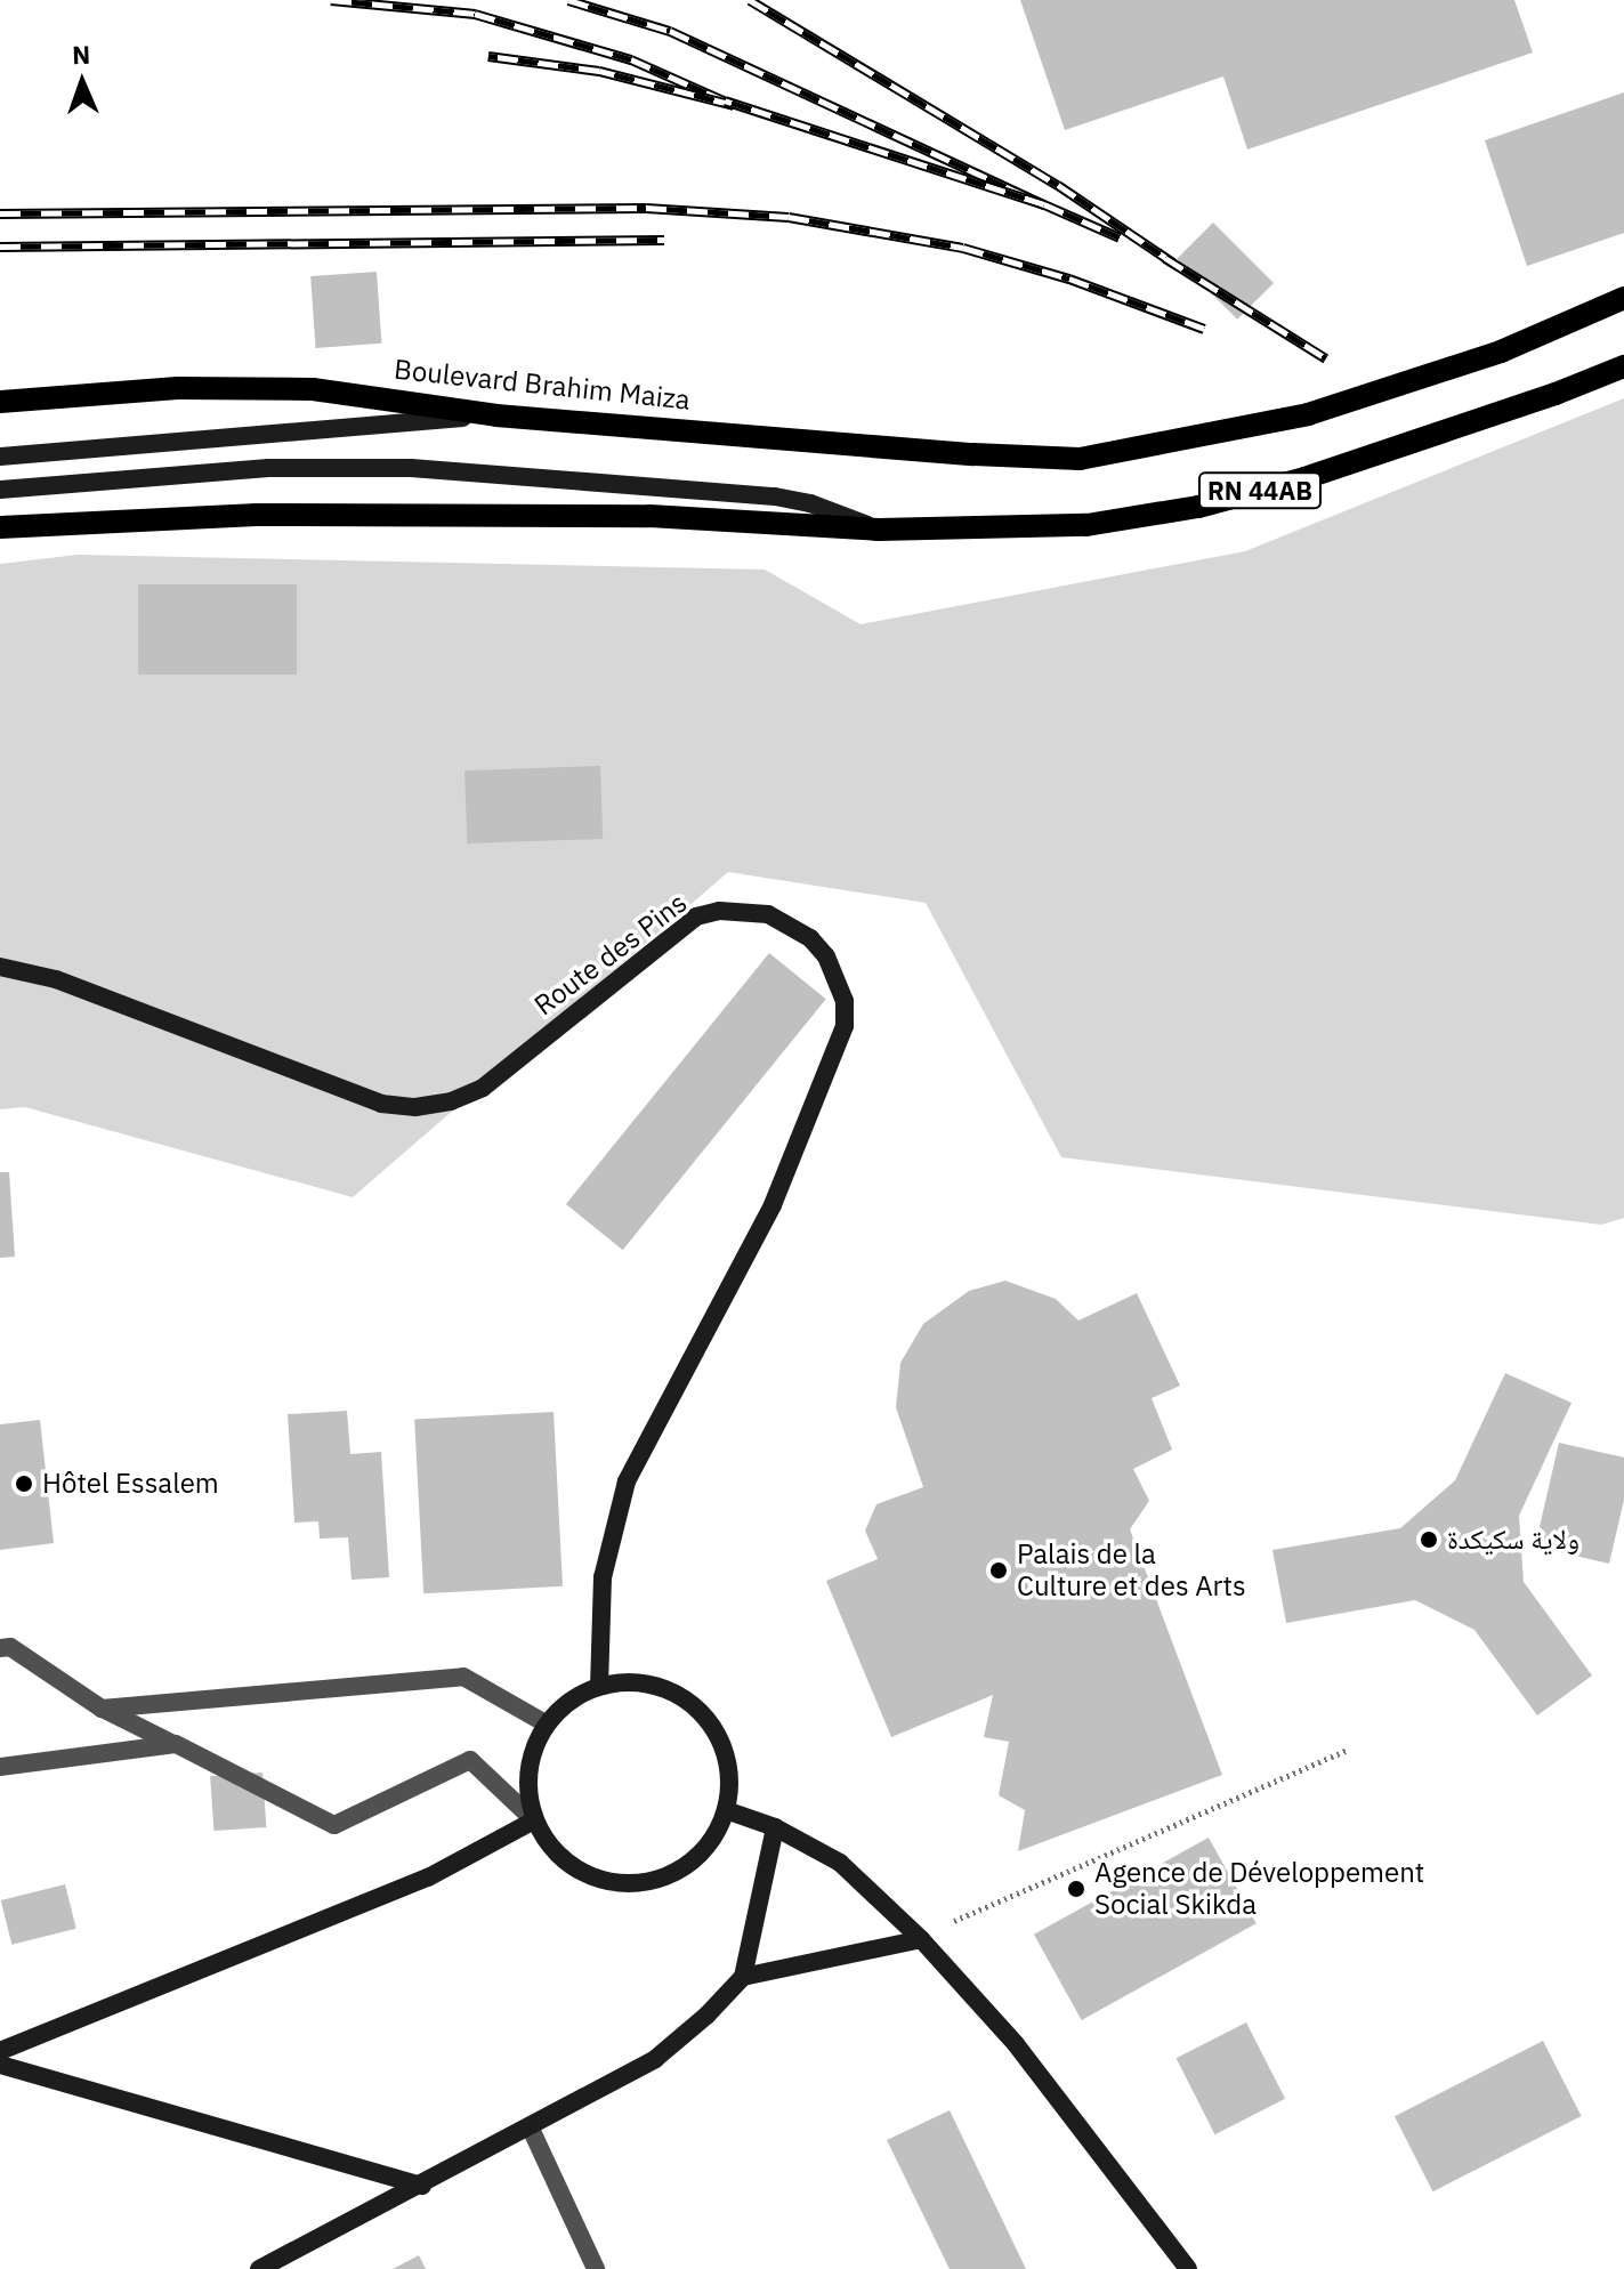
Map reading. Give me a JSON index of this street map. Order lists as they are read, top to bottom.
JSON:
{
  "streets": {
    "main road": ["Boulevard Brahim Maiza", "RN 44AB", "Route des Pins"]
  },
  "places": [
    "Hôtel Essalem",
    "ولاية سكيكدة",
    "Palais de la Culture et des Arts",
    "Agence de Développement Social Skikda"
  ],
  "north": "top"
}
